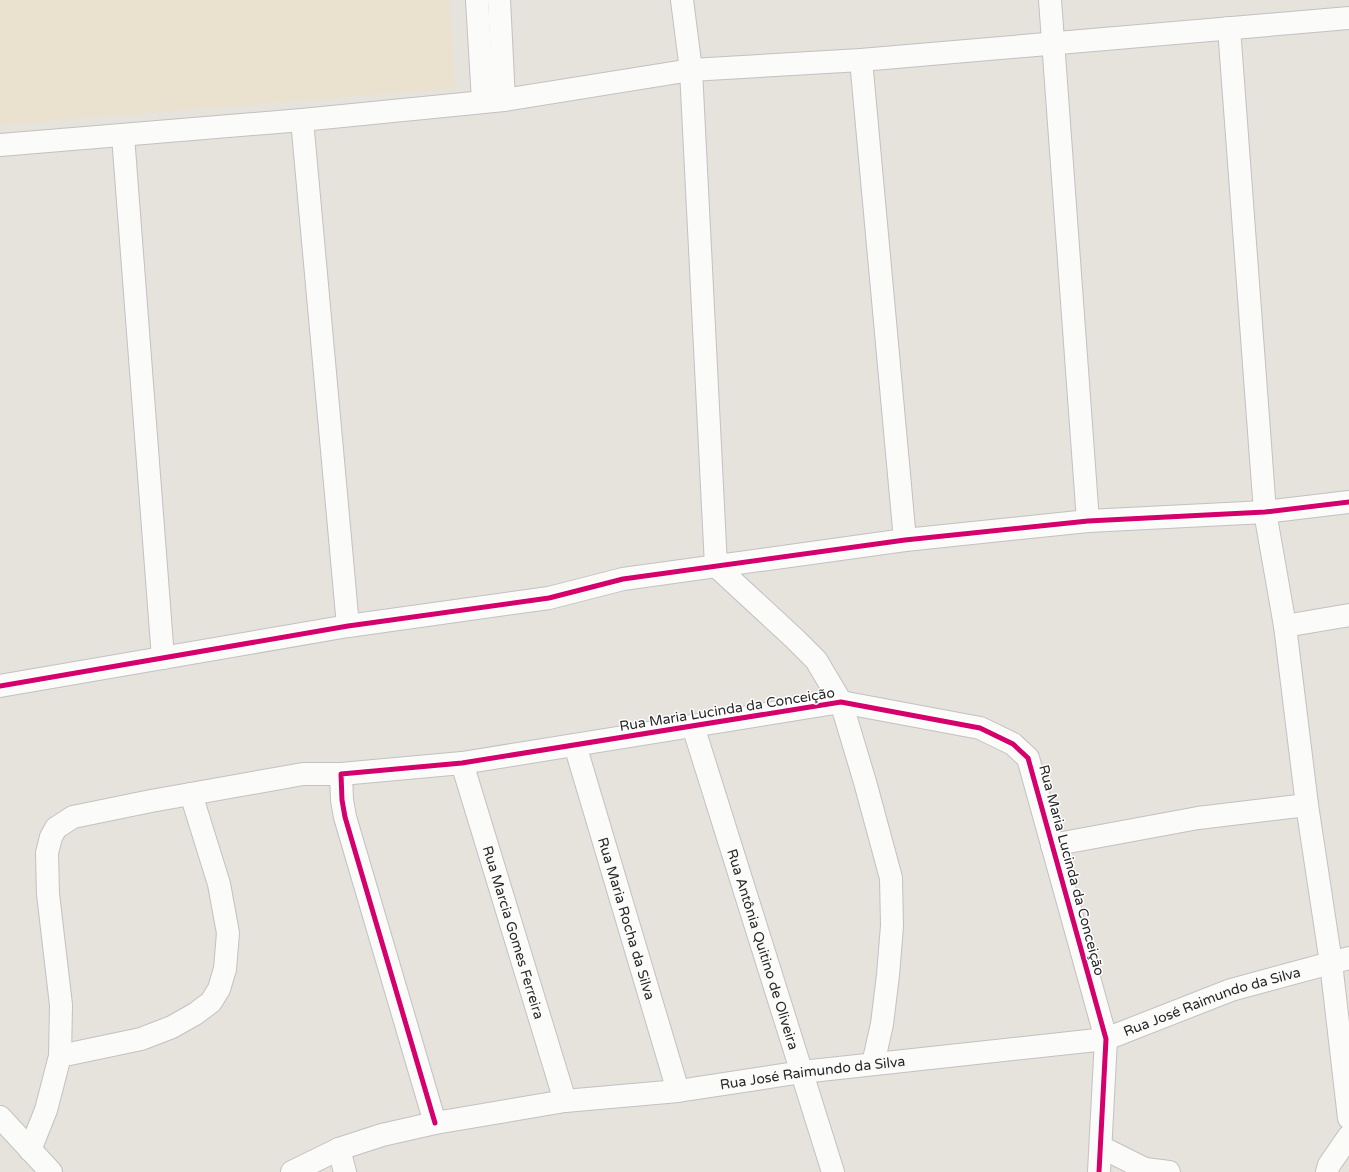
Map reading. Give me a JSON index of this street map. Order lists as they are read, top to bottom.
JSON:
{
  "streets": {
    "street": [
      "Rua Maria Lucinda da Conceição",
      "Rua Maria Rocha da Silva",
      "Rua Marcia Gomes Ferreira",
      "Rua Antônia Quitino de Oliveira",
      "Rua José Raimundo da Silva"
    ]
  },
  "crossings": [
    ["Rua Maria Lucinda da Conceição", "Rua Maria Rocha da Silva"],
    ["Rua Maria Lucinda da Conceição", "Rua Marcia Gomes Ferreira"],
    ["Rua Maria Lucinda da Conceição", "Rua Antônia Quitino de Oliveira"],
    ["Rua Maria Lucinda da Conceição", "Rua José Raimundo da Silva"],
    ["Rua Maria Rocha da Silva", "Rua José Raimundo da Silva"],
    ["Rua Marcia Gomes Ferreira", "Rua José Raimundo da Silva"],
    ["Rua Antônia Quitino de Oliveira", "Rua José Raimundo da Silva"]
  ]
}
